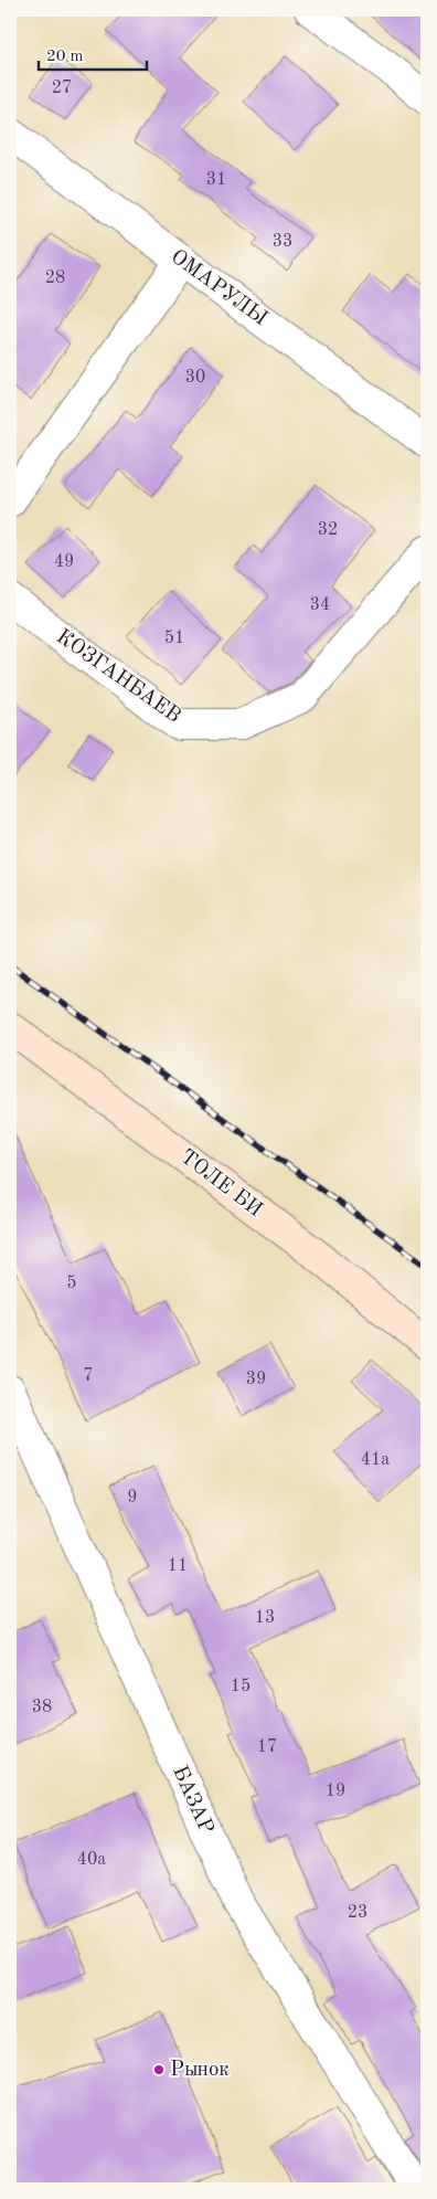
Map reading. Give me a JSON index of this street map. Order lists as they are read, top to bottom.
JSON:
{
  "streets": {
    "main road": ["ТОЛЕ БИ"],
    "street": ["ОМАРУЛЫ", "КОЗГАНБАЕВ", "БАЗАР"]
  },
  "places": ["Рынок"],
  "house_numbers": [
    "27",
    "31",
    "33",
    "28",
    "30",
    "32",
    "49",
    "34",
    "51",
    "5",
    "7",
    "39",
    "41а",
    "9",
    "11",
    "13",
    "15",
    "38",
    "17",
    "19",
    "40а",
    "23"
  ],
  "scale_bar": "20 m"
}
